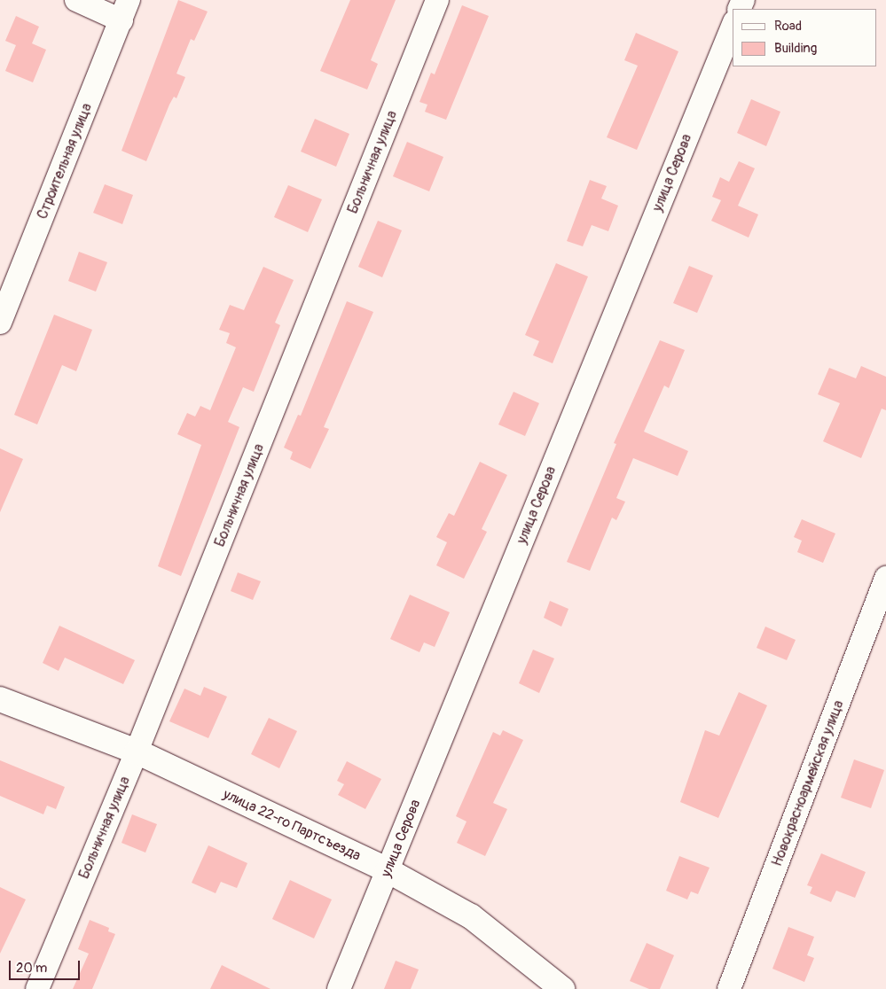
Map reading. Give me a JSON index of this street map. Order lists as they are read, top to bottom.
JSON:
{
  "streets": {
    "street": [
      "Строительная улица",
      "Больничная улица",
      "улица Серова",
      "Новокрасноармейская улица",
      "улица 22-го Партсъезда"
    ]
  },
  "crossings": [
    ["Больничная улица", "улица 22-го Партсъезда"],
    ["улица Серова", "улица 22-го Партсъезда"]
  ],
  "legend": ["Road", "Building"],
  "scale_bar": "20 m"
}
